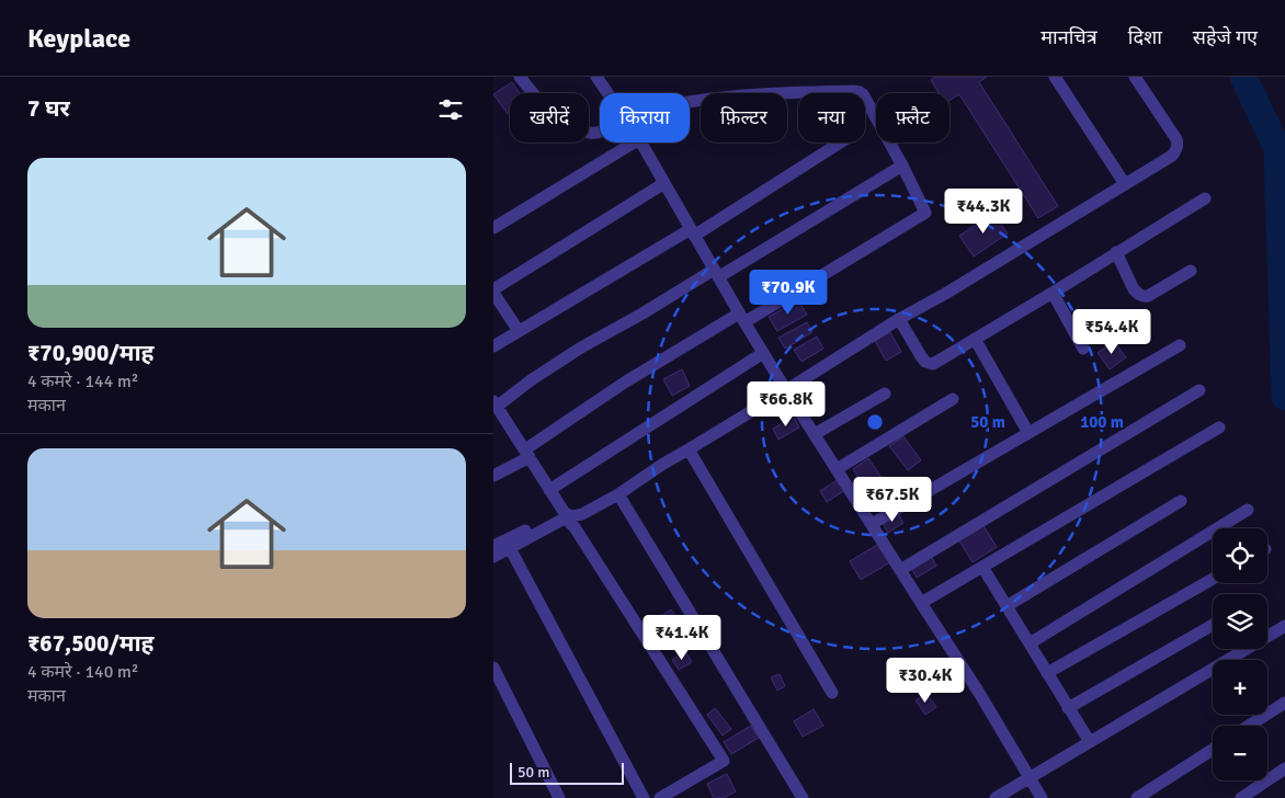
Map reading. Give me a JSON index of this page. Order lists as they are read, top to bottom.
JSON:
{
  "scale_bar": "50 m",
  "page": {
    "header": "Keyplace",
    "nav": ["मानचित्र", "दिशा", "सहेजे गए"],
    "heading": "7 घर",
    "chip": [
      "खरीदें",
      "किराया",
      "फ़िल्टर",
      "नया",
      "फ़्लैट"
    ],
    "list": [
      {
        "name": "₹70,900/माह",
        "note": "4 कमरे · 144 m² · मकान"
      },
      {
        "name": "₹67,500/माह",
        "note": "4 कमरे · 140 m² · मकान"
      }
    ],
    "price": [
      "₹44.3K",
      "₹70.9K",
      "₹54.4K",
      "₹66.8K",
      "₹67.5K",
      "₹41.4K",
      "₹30.4K"
    ],
    "map_buttons": ["+", "−"],
    "scale": "50 m"
  },
  "rings": ["50 m", "100 m"]
}
